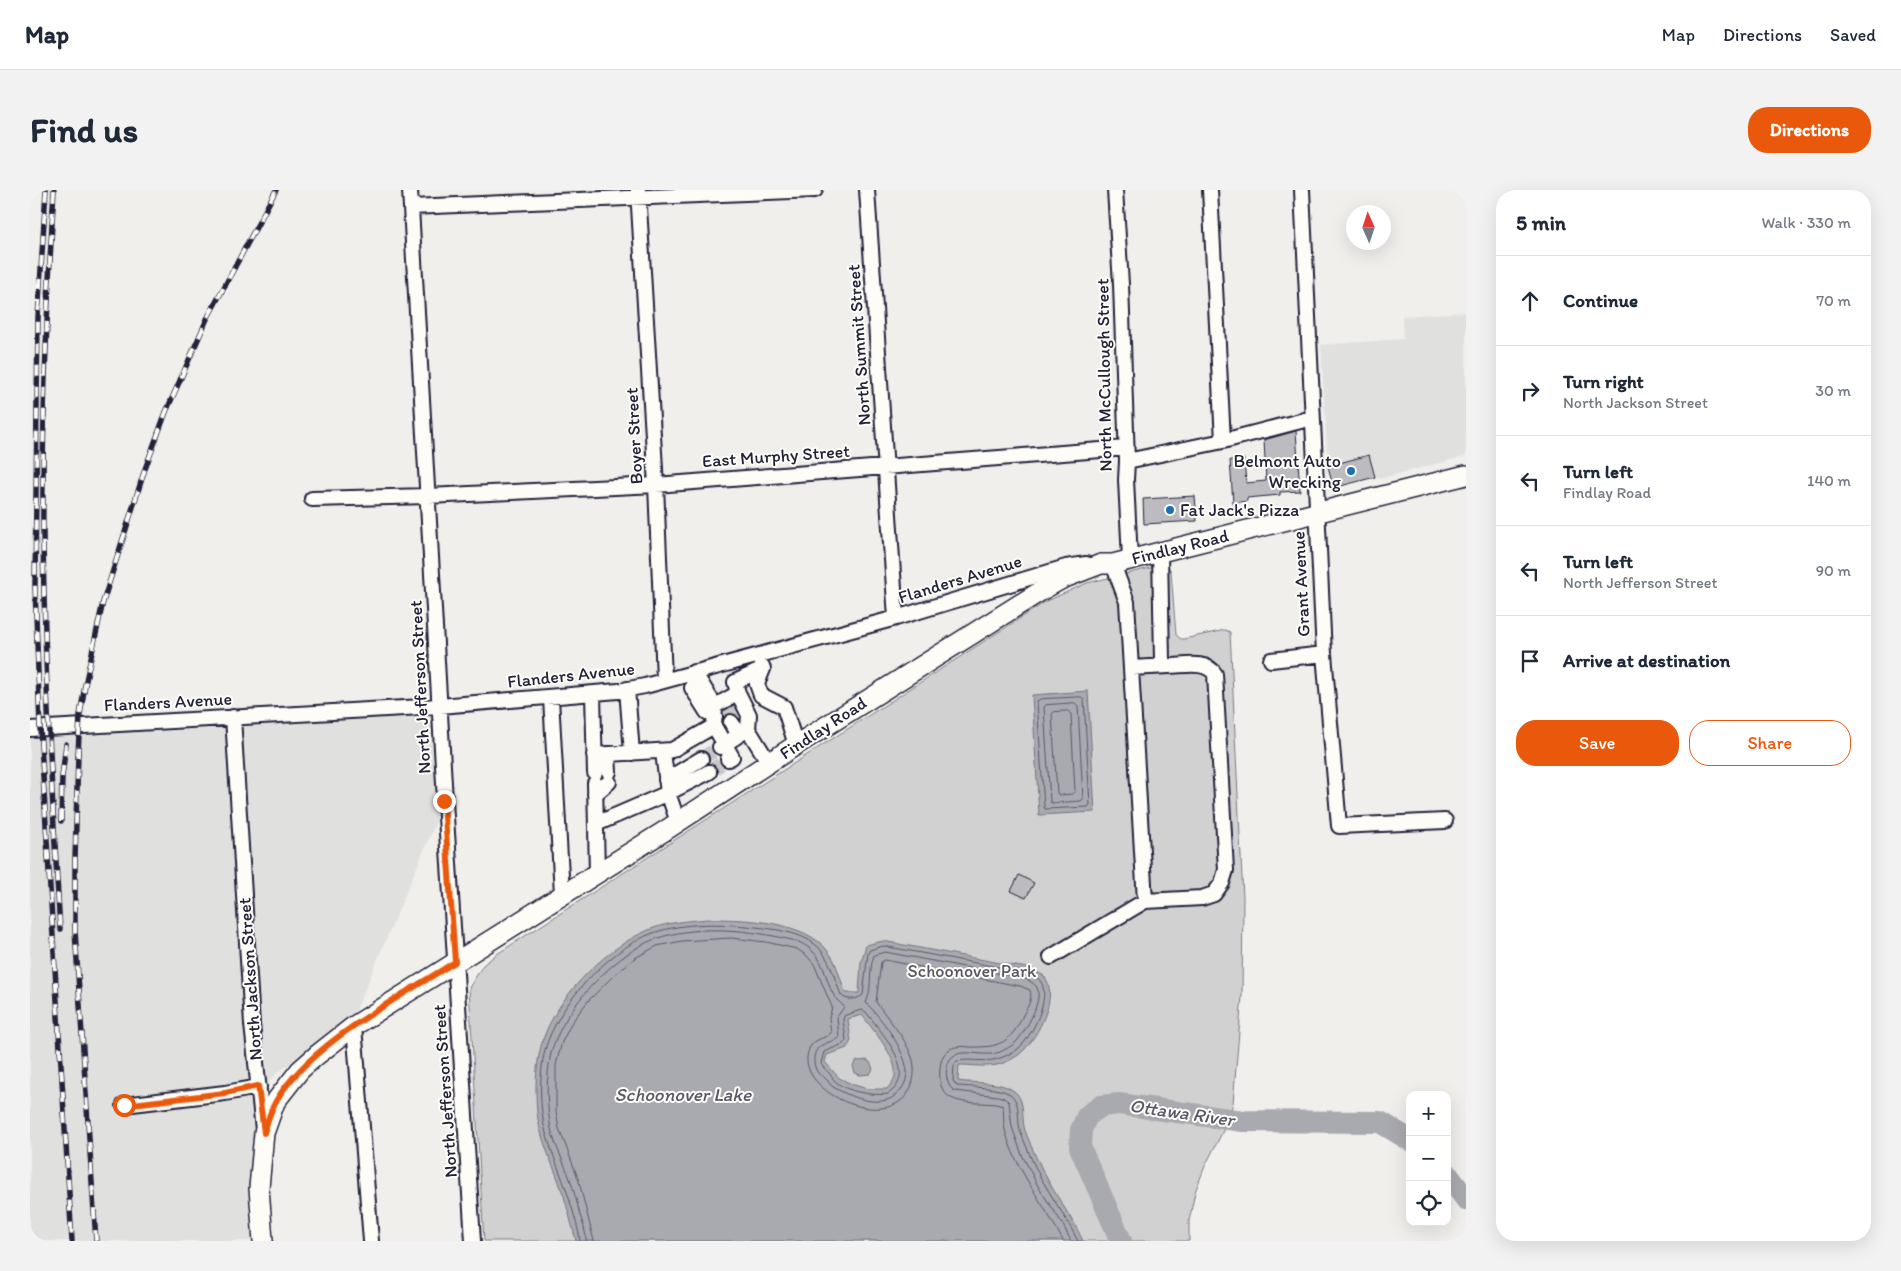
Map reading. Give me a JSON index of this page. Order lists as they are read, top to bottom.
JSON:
{
  "streets": {
    "main road": ["Findlay Road", "North Jackson Street"],
    "street": [
      "North Summit Street",
      "North McCullough Street",
      "Boyer Street",
      "East Murphy Street",
      "Flanders Avenue",
      "Grant Avenue",
      "North Jefferson Street"
    ]
  },
  "crossings": [
    ["North Summit Street", "East Murphy Street"],
    ["North Summit Street", "Flanders Avenue"],
    ["North McCullough Street", "East Murphy Street"],
    ["North McCullough Street", "Findlay Road"],
    ["North McCullough Street", "Flanders Avenue"],
    ["Boyer Street", "East Murphy Street"],
    ["Boyer Street", "Flanders Avenue"],
    ["East Murphy Street", "Grant Avenue"],
    ["East Murphy Street", "North Jefferson Street"],
    ["Findlay Road", "Flanders Avenue"],
    ["Findlay Road", "Grant Avenue"],
    ["Findlay Road", "North Jefferson Street"],
    ["Findlay Road", "North Jackson Street"],
    ["Flanders Avenue", "North Jefferson Street"],
    ["Flanders Avenue", "North Jackson Street"]
  ],
  "water": ["Schoonover Lake", "Ottawa River"],
  "parks": ["Schoonover Park"],
  "places": ["Belmont Auto Wrecking", "Fat Jack's Pizza"],
  "north": "top",
  "page": {
    "header": "Map",
    "nav": ["Map", "Directions", "Saved"],
    "buttons": [
      "Directions",
      ["Save", "Share"]
    ],
    "title": "Find us",
    "heading": ["5 min", "Walk · 330 m"],
    "list": [
      ["Continue", "70 m"],
      ["Turn right", "North Jackson Street", "30 m"],
      ["Turn left", "Findlay Road", "140 m"],
      ["Turn left", "North Jefferson Street", "90 m"],
      "Arrive at destination"
    ],
    "map_buttons": ["+", "−"]
  }
}
